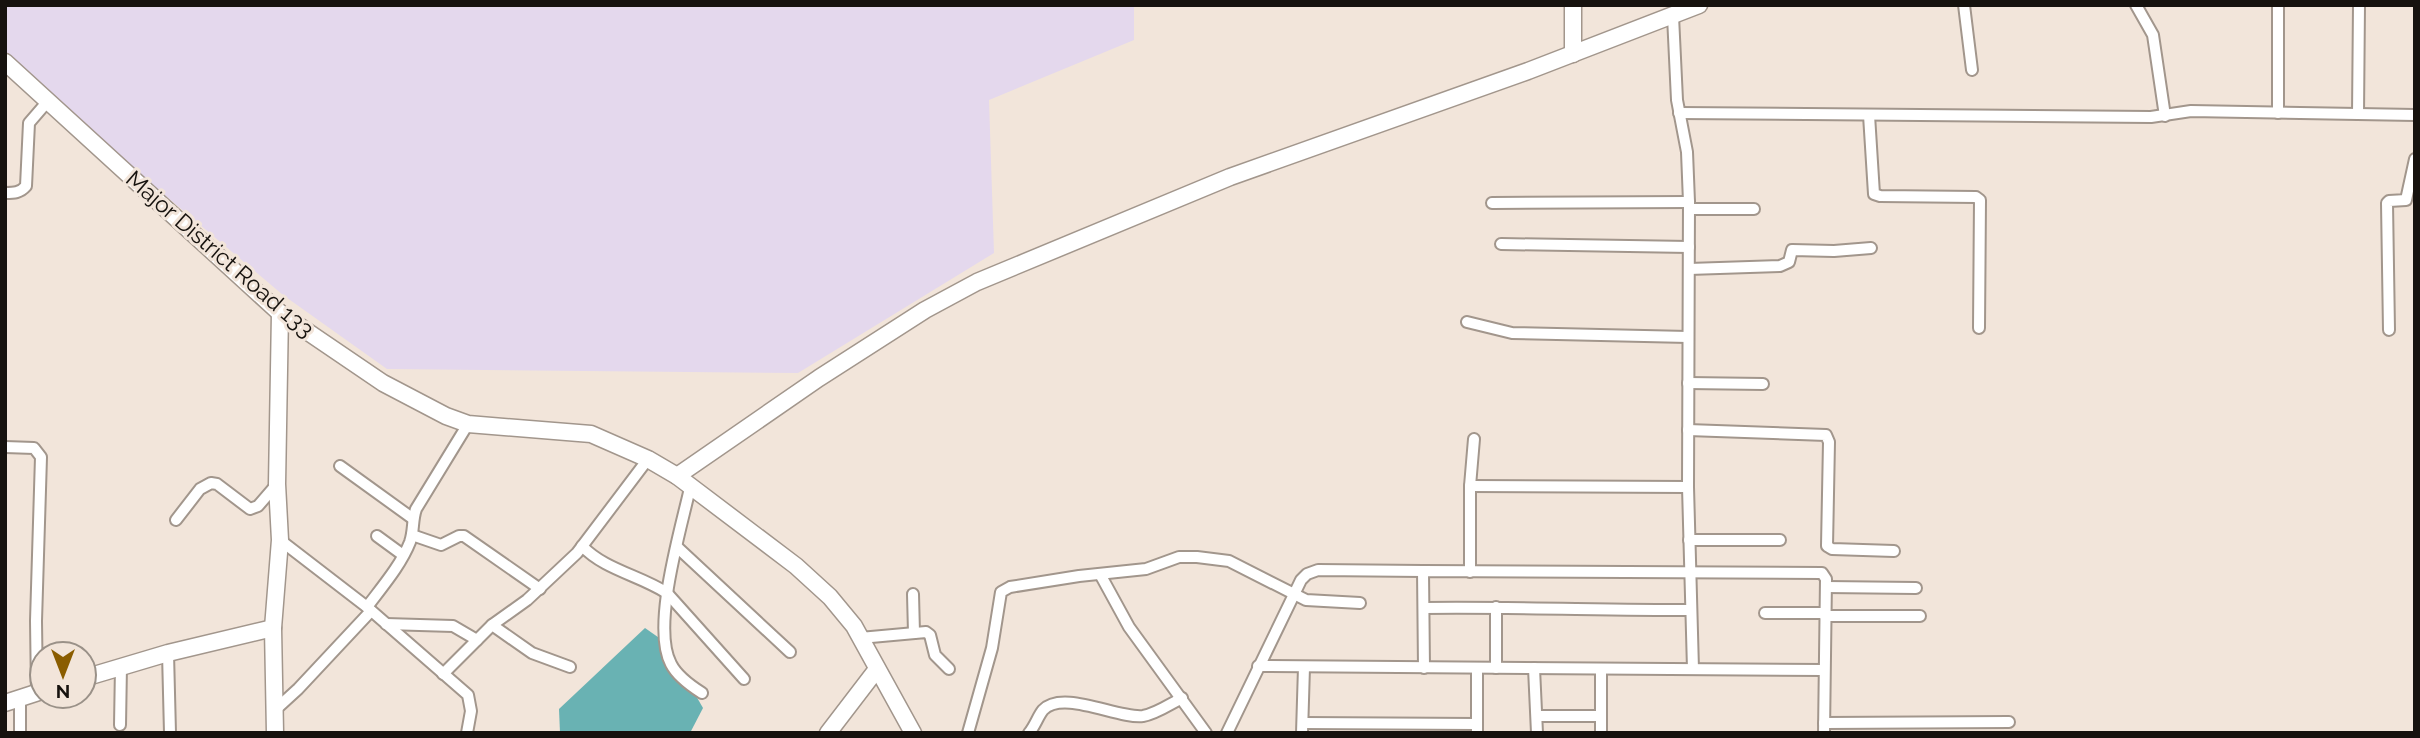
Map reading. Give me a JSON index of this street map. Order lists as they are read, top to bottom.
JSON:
{
  "streets": {
    "street": ["Major District Road 133"]
  },
  "north": "bottom"
}
